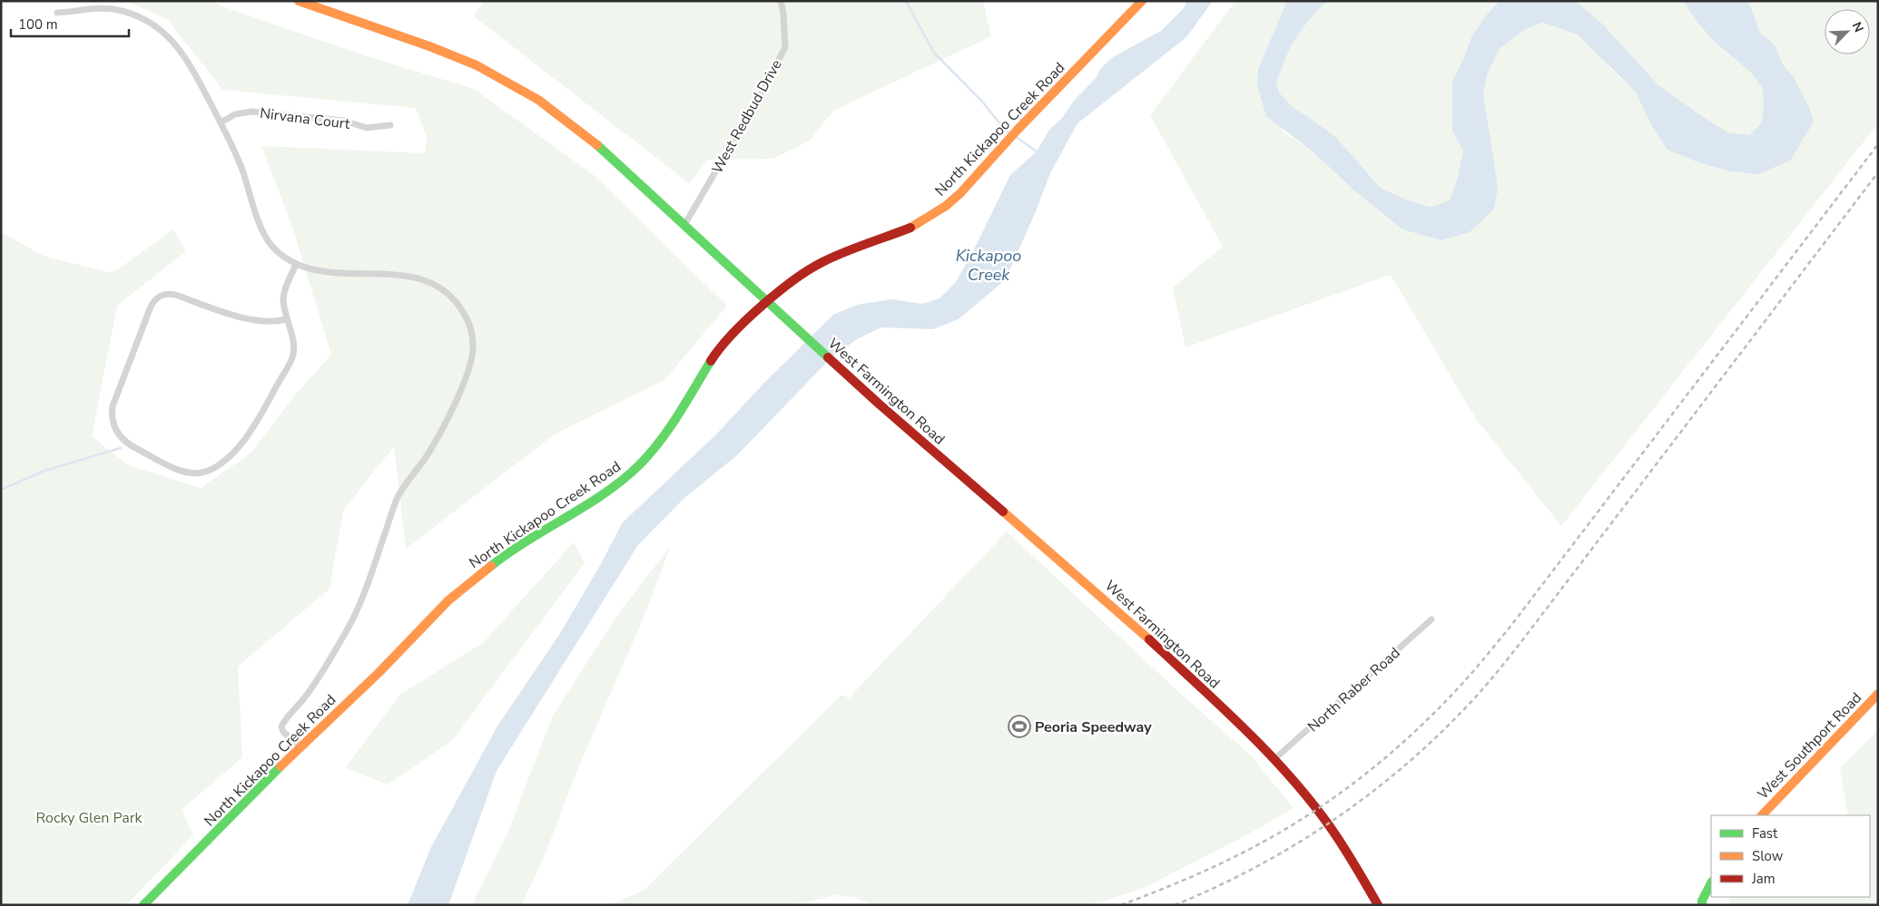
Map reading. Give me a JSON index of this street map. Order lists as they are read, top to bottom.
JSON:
{
  "streets": {
    "main road": ["North Kickapoo Creek Road", "West Farmington Road", "West Southport Road"],
    "street": ["West Redbud Drive", "Nirvana Court", "North Raber Road"]
  },
  "crossings": [
    ["West Redbud Drive", "West Farmington Road"],
    ["North Kickapoo Creek Road", "West Farmington Road"],
    ["West Farmington Road", "North Raber Road"]
  ],
  "water": ["Kickapoo Creek"],
  "parks": ["Rocky Glen Park"],
  "places": {
    "sports": ["Peoria Speedway"]
  },
  "legend": ["Fast", "Slow", "Jam"],
  "scale_bar": "100 m",
  "north": "top right"
}
